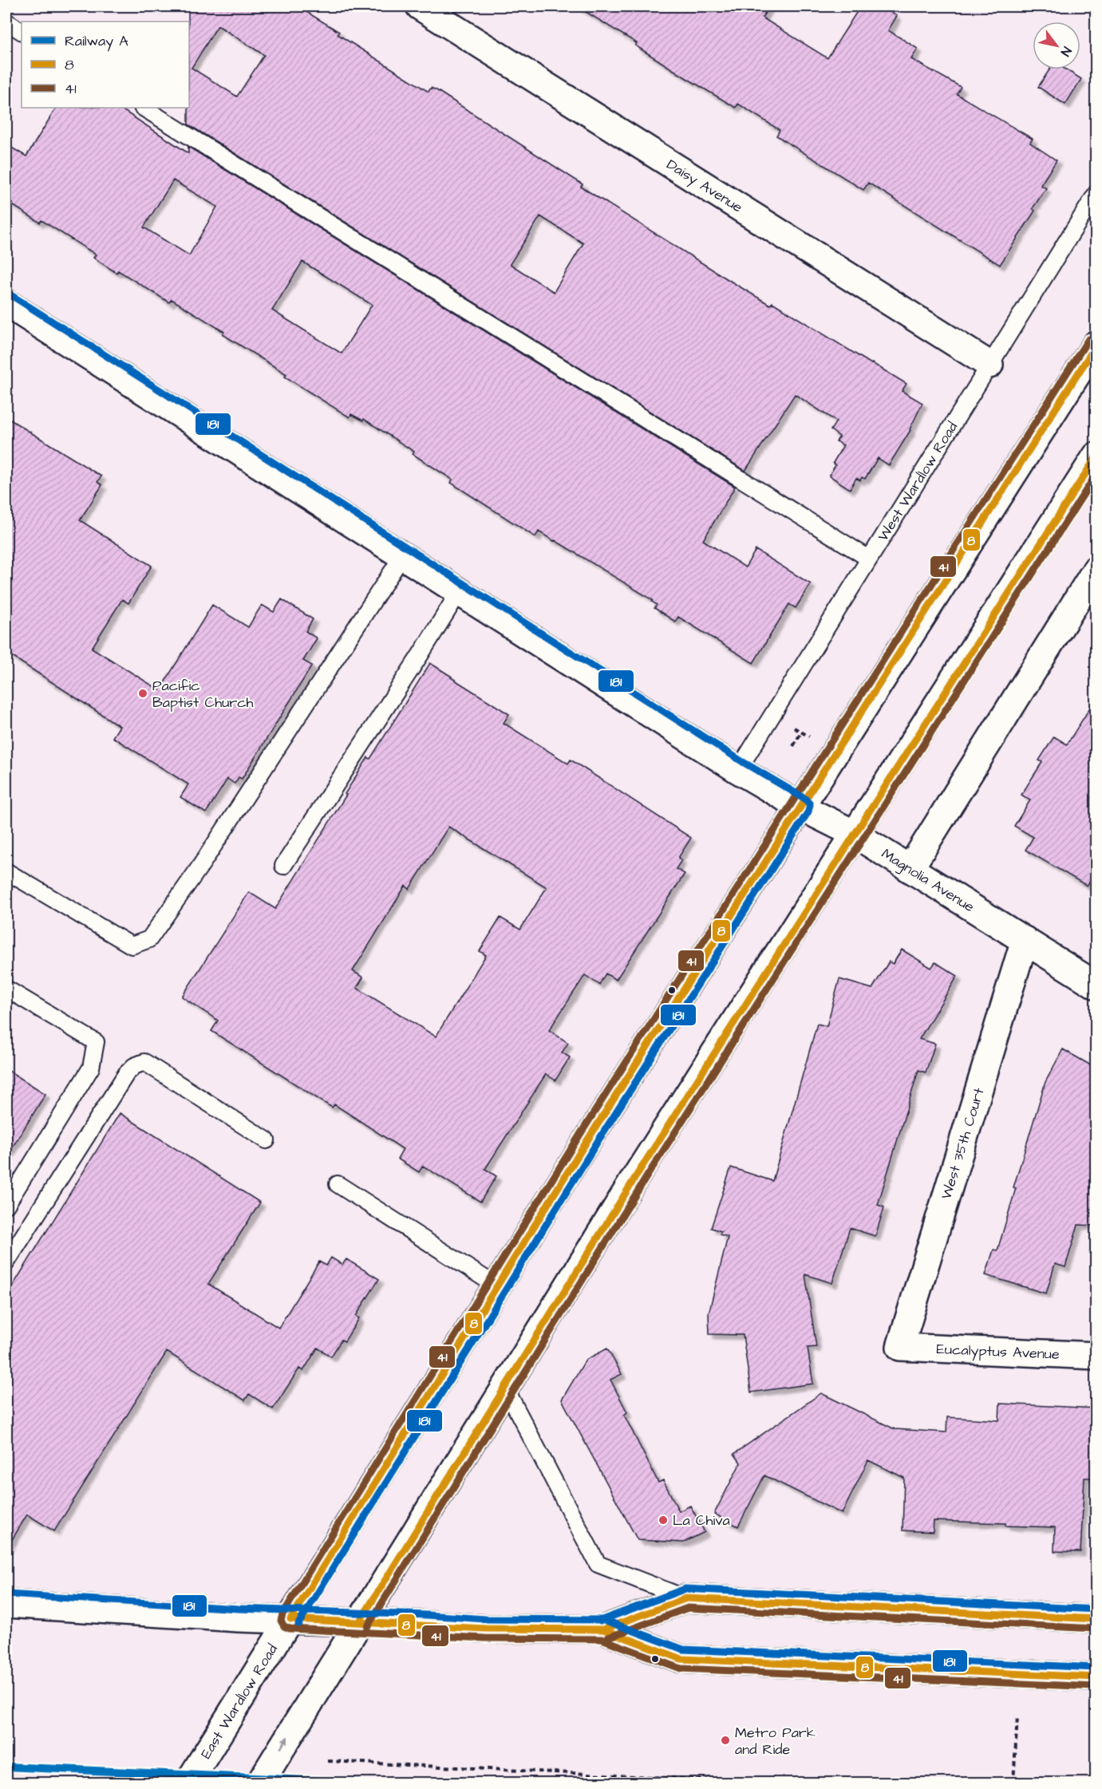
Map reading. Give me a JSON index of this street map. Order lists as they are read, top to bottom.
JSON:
{
  "streets": {
    "main road": [
      "Daisy Avenue",
      "Magnolia Avenue",
      "West 35th Court",
      "Eucalyptus Avenue",
      "East Wardlow Road"
    ],
    "lane": ["West Wardlow Road"]
  },
  "crossings": [
    ["Daisy Avenue", "West Wardlow Road"],
    ["West Wardlow Road", "Magnolia Avenue"],
    ["Magnolia Avenue", "West 35th Court"],
    ["West 35th Court", "Eucalyptus Avenue"]
  ],
  "places": ["Pacific Baptist Church", "La Chiva", "Metro Park and Ride"],
  "lines": [
    "transit line 181",
    "transit line 41",
    "transit line 8",
    "rail line A"
  ],
  "legend": ["Railway A", "8", "41"],
  "north": "bottom right"
}
